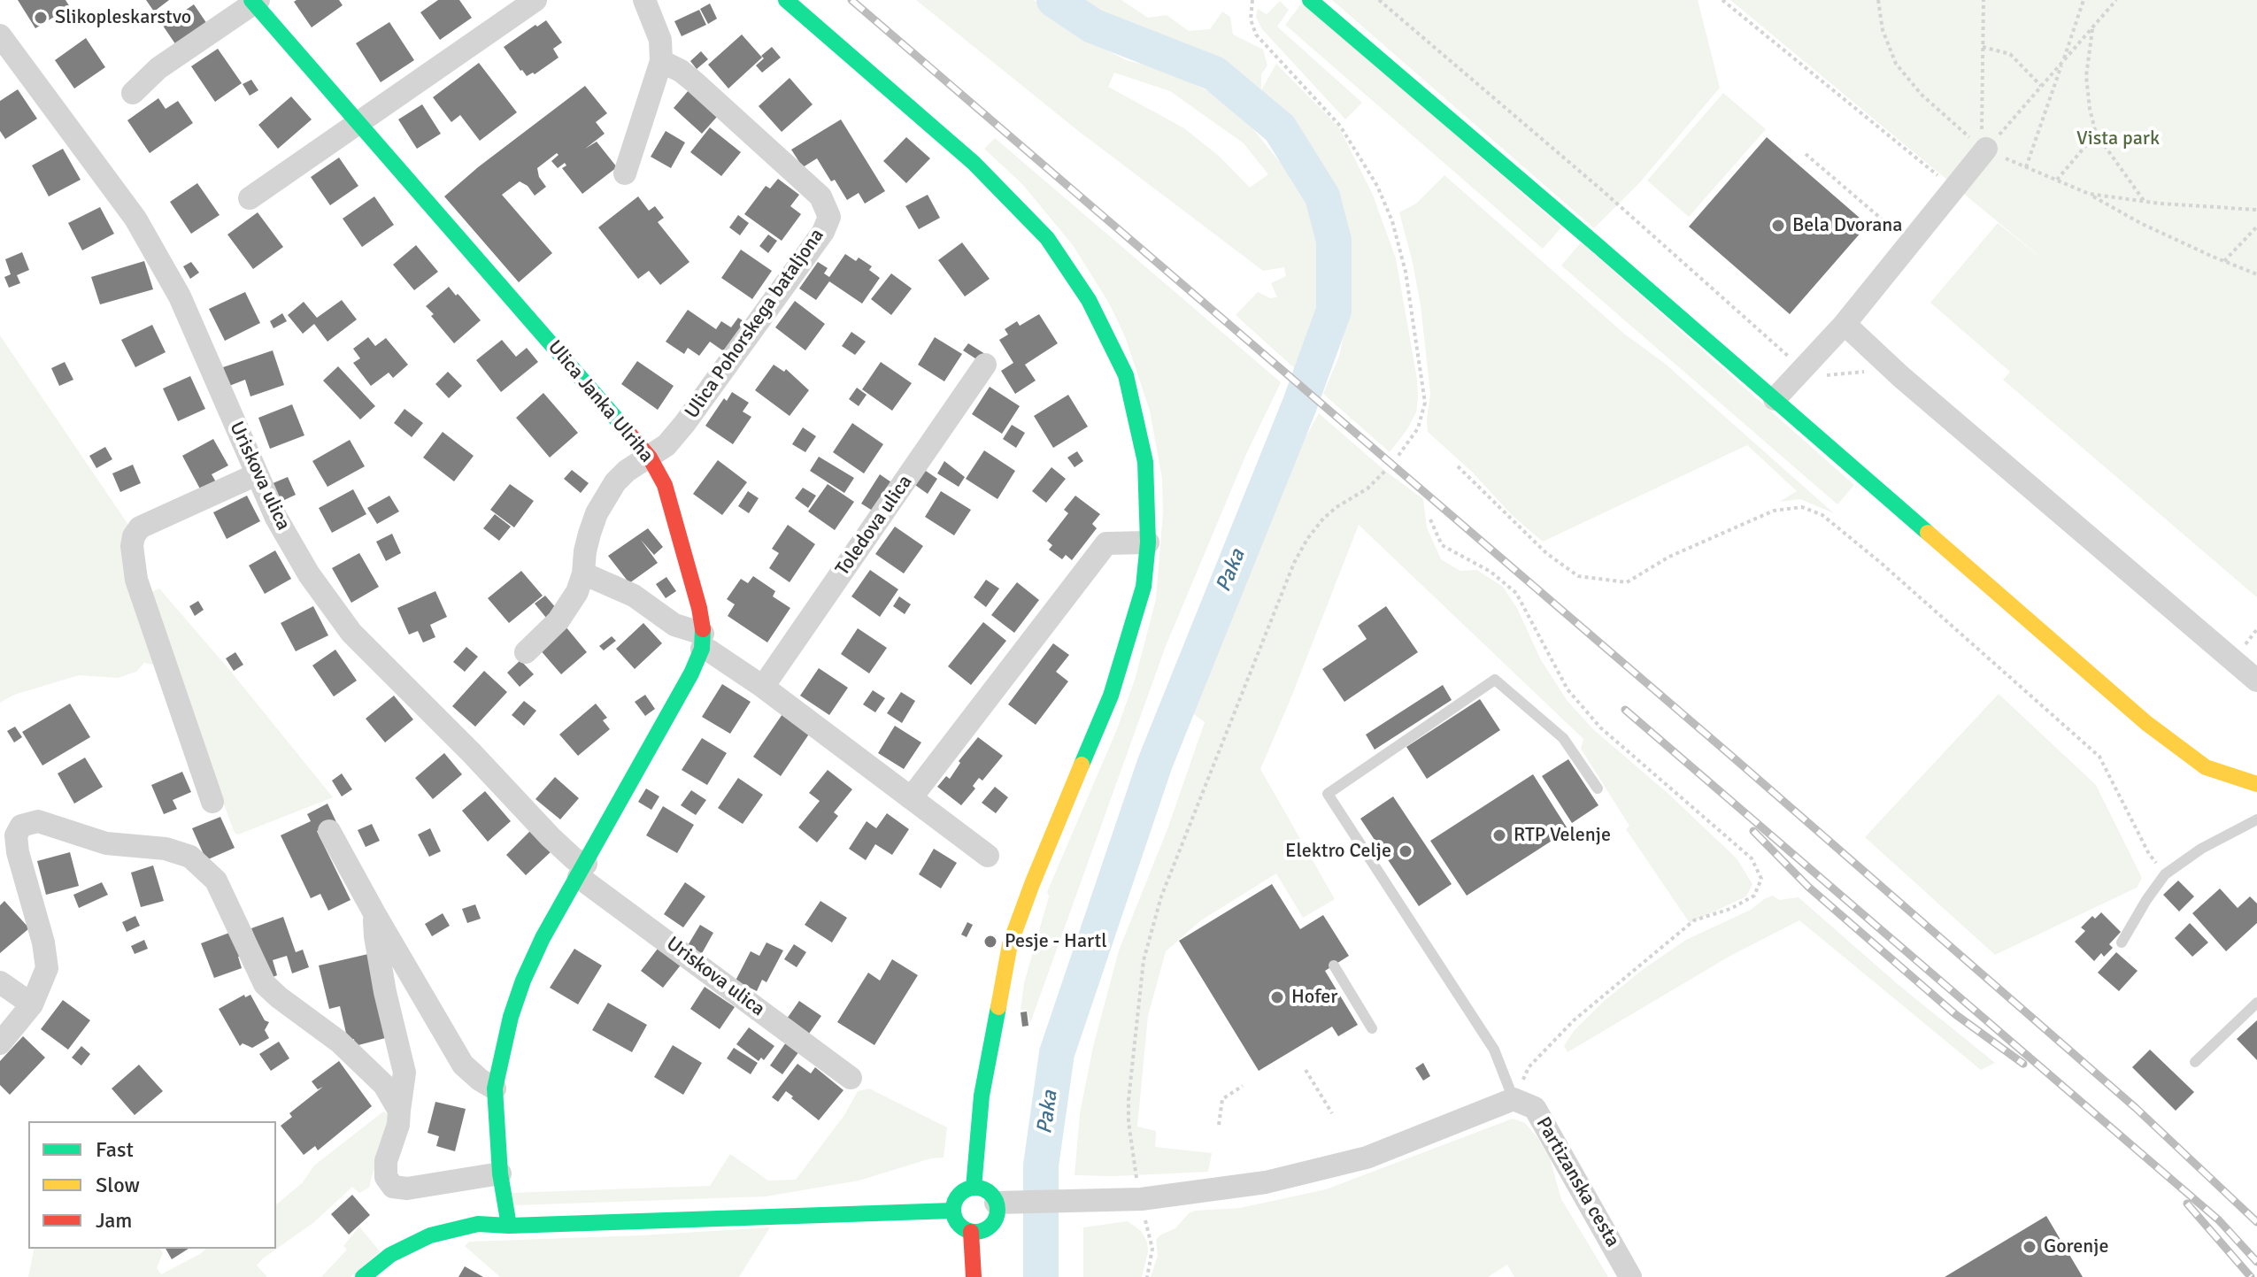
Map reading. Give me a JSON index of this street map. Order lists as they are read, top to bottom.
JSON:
{
  "streets": {
    "street": [
      "Ulica Pohorskega bataljona",
      "Ulica Janka Ulriha",
      "Uriskova ulica",
      "Toledova ulica",
      "Partizanska cesta"
    ]
  },
  "crossings": [
    ["Ulica Pohorskega bataljona", "Ulica Janka Ulriha"]
  ],
  "water": ["Paka"],
  "parks": ["Vista park"],
  "places": [
    "Slikopleskarstvo",
    "Bela Dvorana",
    "RTP Velenje",
    "Elektro Celje",
    "Pesje - Hartl",
    "Hofer",
    "Gorenje"
  ],
  "legend": ["Fast", "Slow", "Jam"]
}
